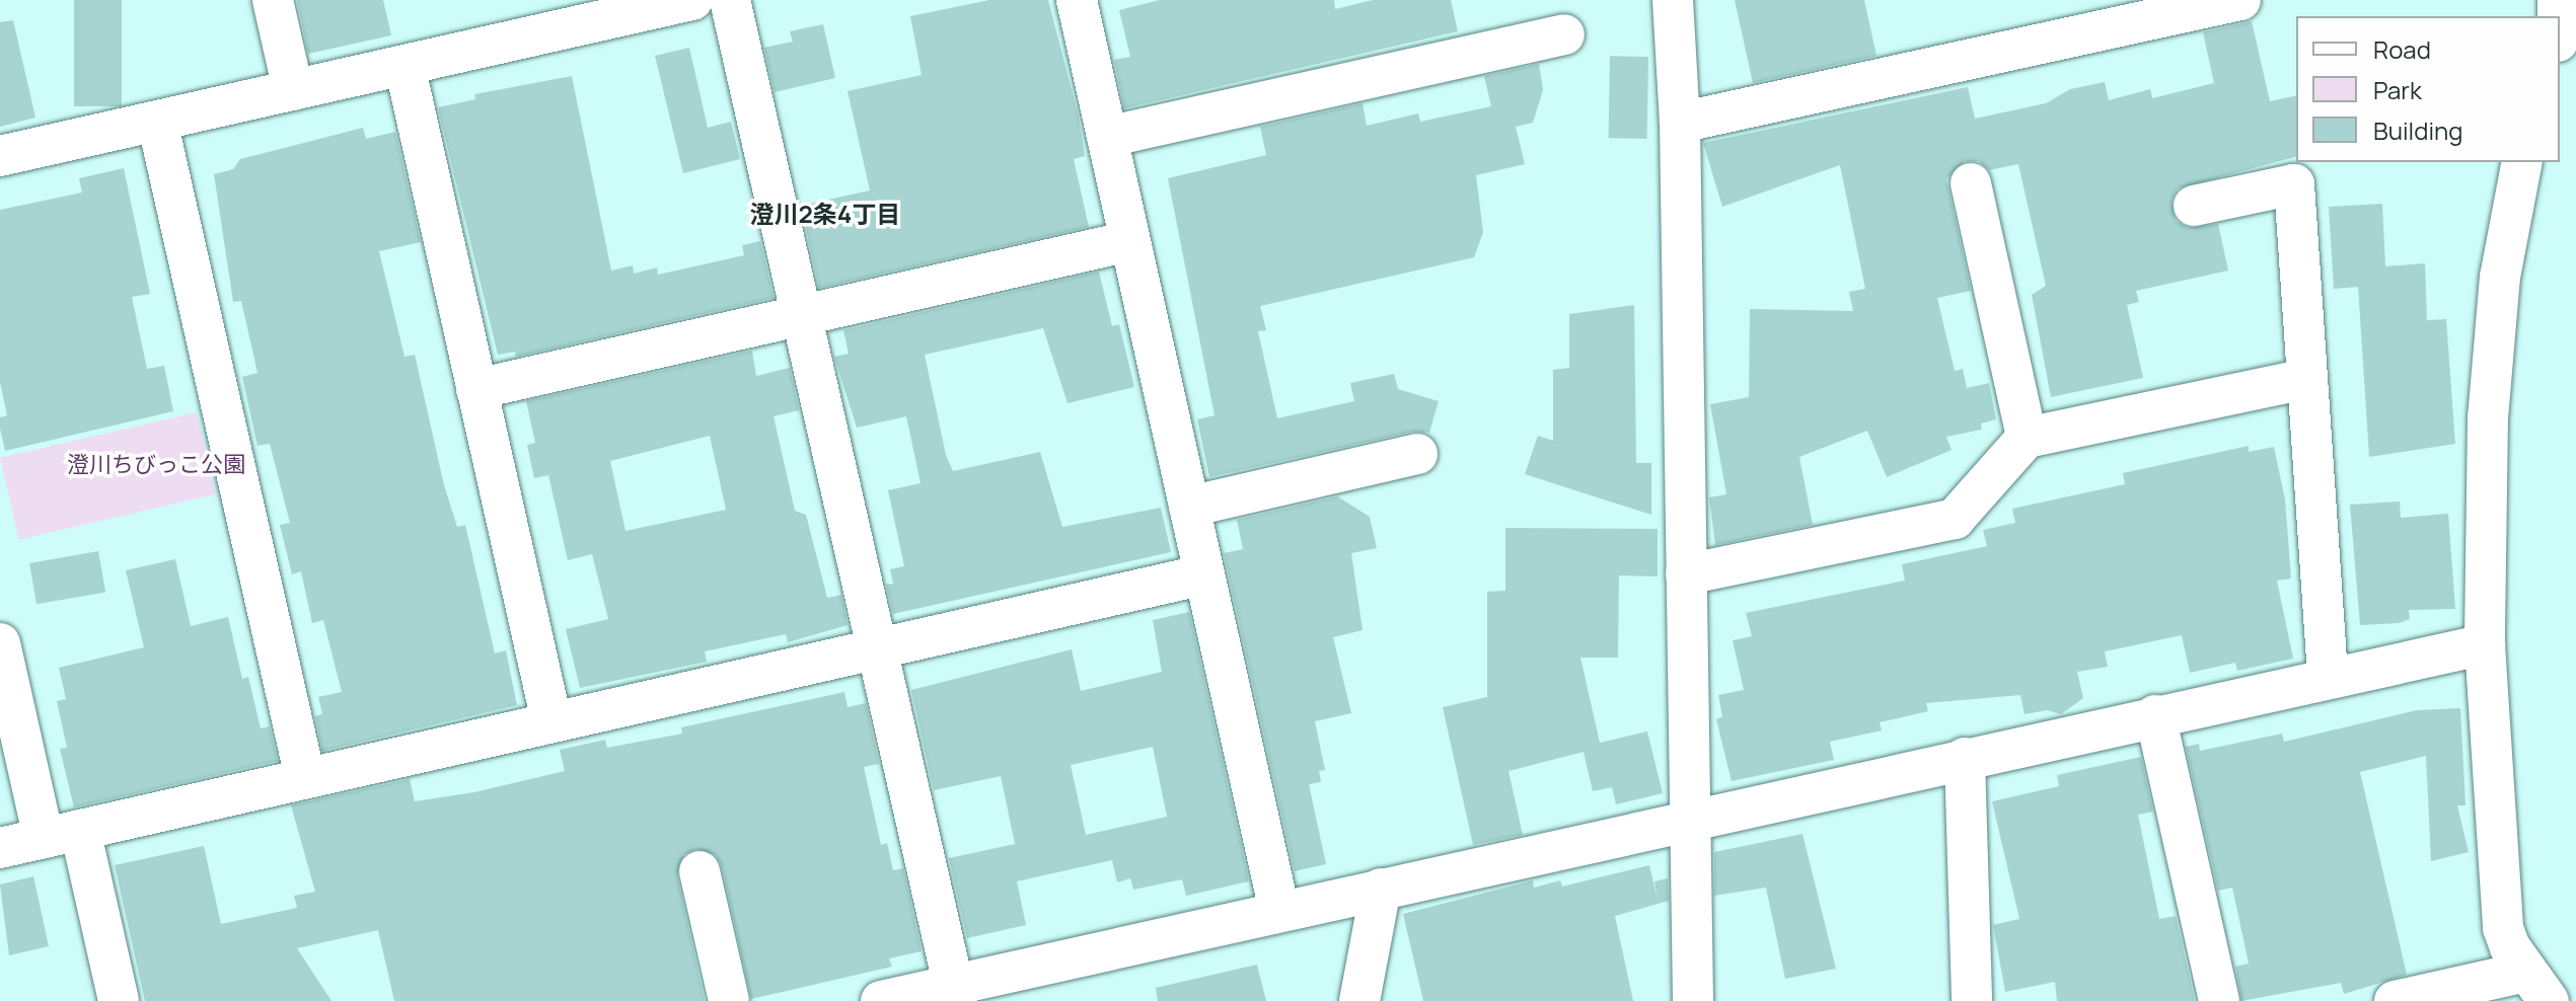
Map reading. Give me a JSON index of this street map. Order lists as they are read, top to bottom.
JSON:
{
  "districts": ["澄川2条4丁目"],
  "parks": ["澄川ちびっこ公園"],
  "legend": ["Road", "Park", "Building"]
}
